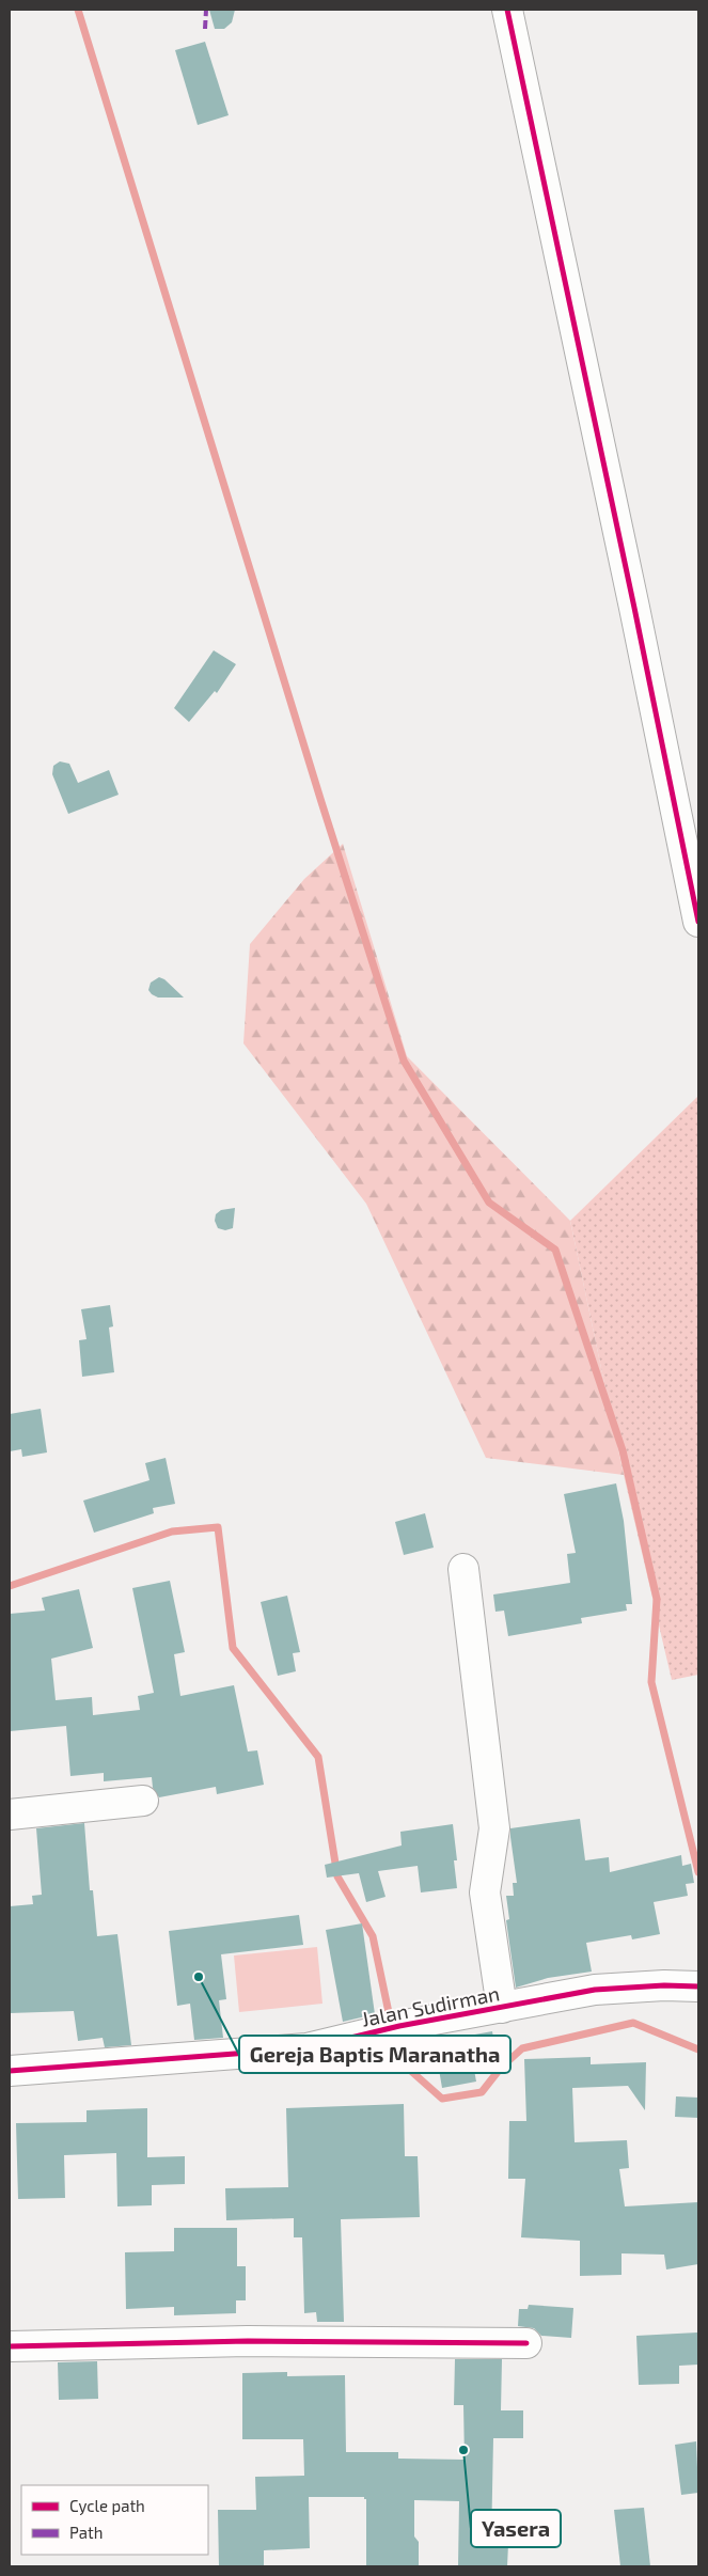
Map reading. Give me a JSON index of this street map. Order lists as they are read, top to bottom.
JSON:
{
  "streets": {
    "street": ["Jalan Sudirman"]
  },
  "places": ["Gereja Baptis Maranatha", "Yasera"],
  "legend": ["Cycle path", "Path"]
}
